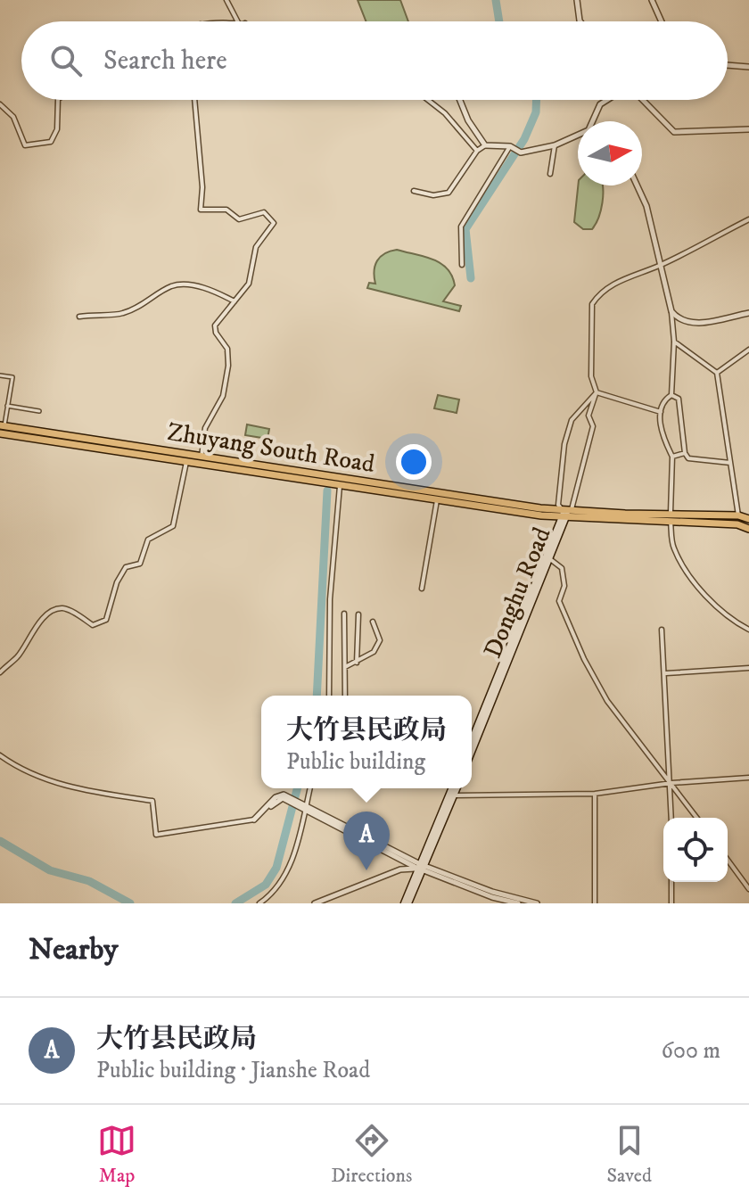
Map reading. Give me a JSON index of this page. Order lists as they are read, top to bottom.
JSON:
{
  "streets": {
    "highway": ["Zhuyang South Road"],
    "main road": ["Donghu Road"]
  },
  "crossings": [
    ["Zhuyang South Road", "Donghu Road"]
  ],
  "north": "right",
  "page": {
    "search": "Search here",
    "popup": ["大竹县民政局", "Public building"],
    "pins": "A",
    "heading": "Nearby",
    "list": [
      {
        "mark": "A",
        "name": "大竹县民政局",
        "note": "Public building · Jianshe Road",
        "value": "600 m"
      }
    ],
    "nav": ["Map", "Directions", "Saved"]
  }
}
